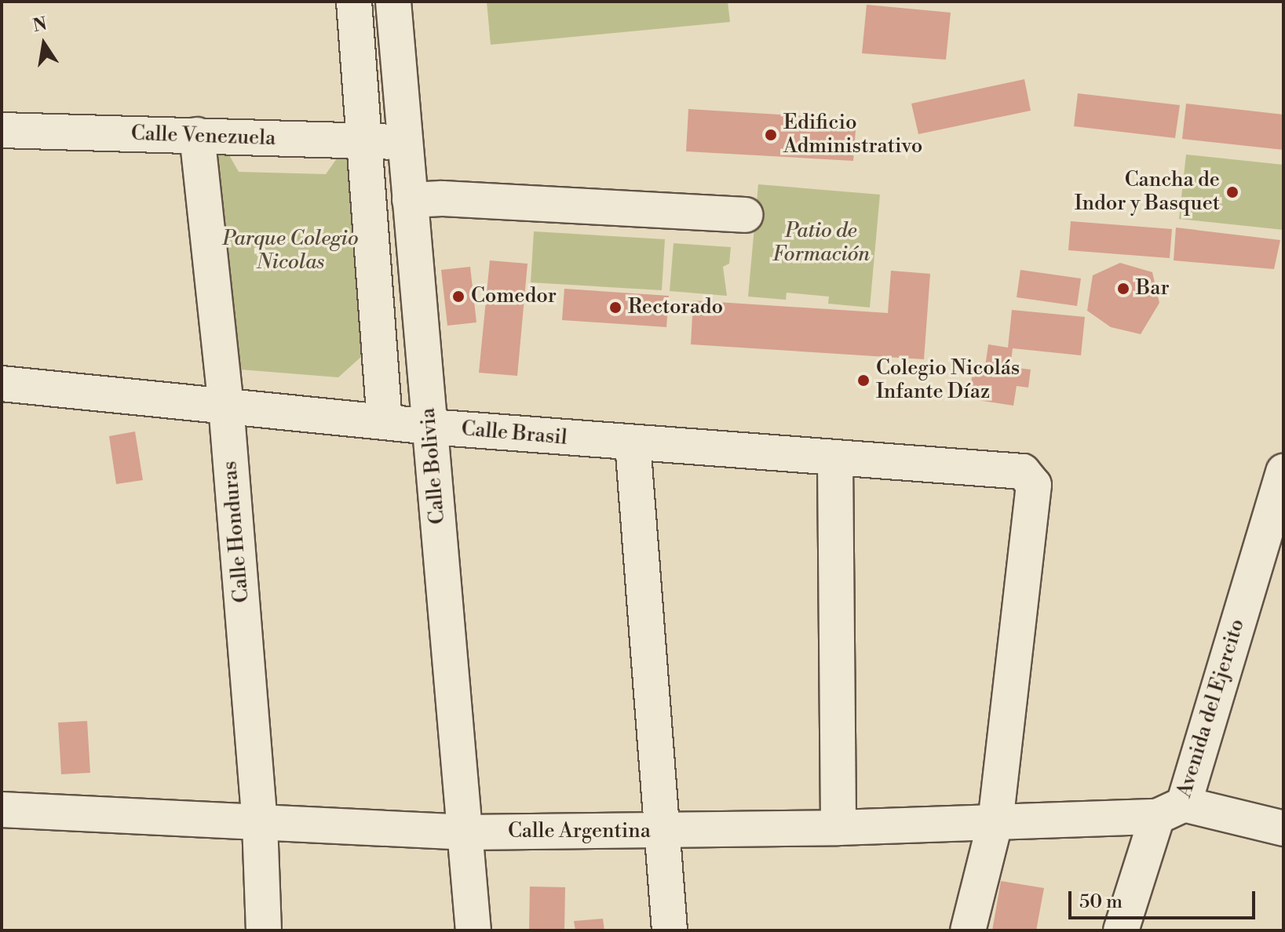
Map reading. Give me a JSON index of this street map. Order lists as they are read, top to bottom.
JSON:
{
  "streets": {
    "street": [
      "Calle Venezuela",
      "Calle Brasil",
      "Calle Bolivia",
      "Calle Honduras",
      "Avenida del Ejercito",
      "Calle Argentina"
    ]
  },
  "crossings": [
    ["Calle Venezuela", "Calle Bolivia"],
    ["Calle Venezuela", "Calle Honduras"],
    ["Calle Brasil", "Calle Bolivia"],
    ["Calle Brasil", "Calle Honduras"],
    ["Calle Brasil", "Calle Argentina"],
    ["Calle Bolivia", "Calle Argentina"],
    ["Calle Honduras", "Calle Argentina"],
    ["Avenida del Ejercito", "Calle Argentina"]
  ],
  "parks": ["Patio de Formación", "Parque Colegio Nicolas"],
  "places": [
    "Edificio Administrativo",
    "Cancha de Indor y Basquet",
    "Bar",
    "Comedor",
    "Rectorado",
    "Colegio Nicolás Infante Díaz"
  ],
  "scale_bar": "50 m",
  "north": "top"
}
